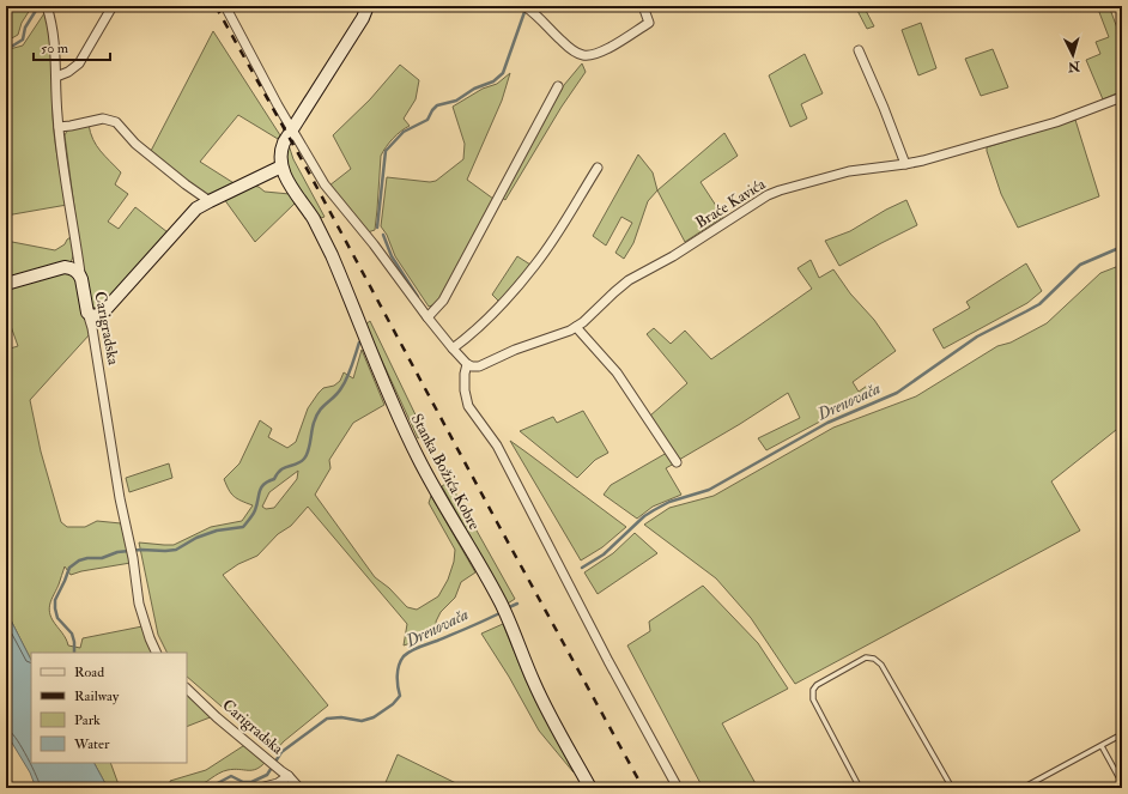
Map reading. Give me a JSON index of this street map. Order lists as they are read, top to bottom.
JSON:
{
  "streets": {
    "street": ["Braće Kavića", "Carigradska", "Stanka Božića Kobre"]
  },
  "water": ["Drenovača"],
  "legend": [
    "Road",
    "Railway",
    "Park",
    "Water"
  ],
  "scale_bar": "50 m",
  "north": "bottom"
}
